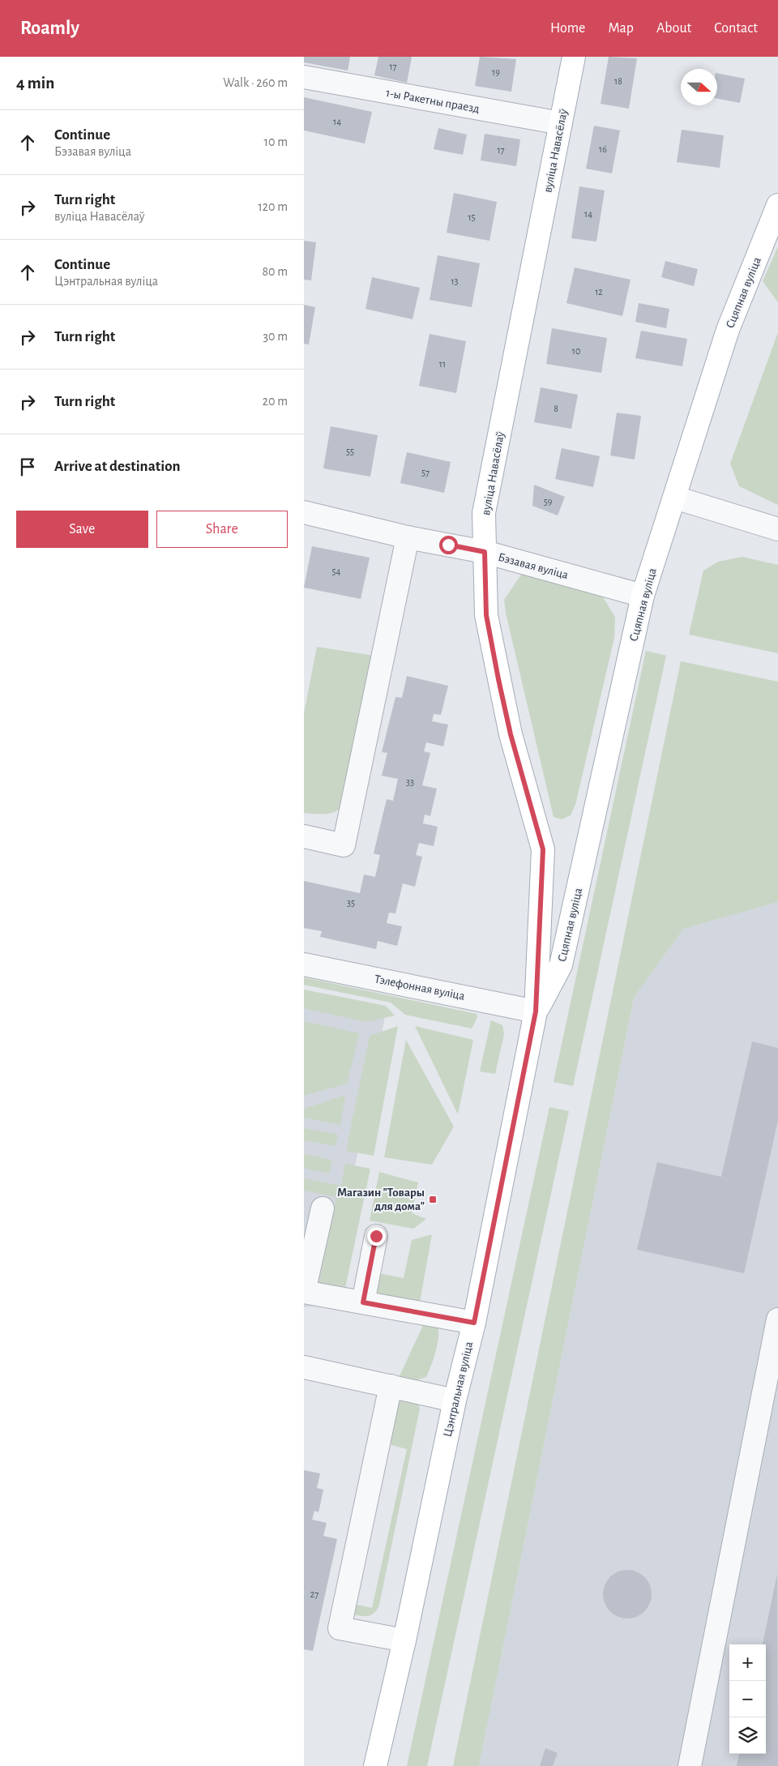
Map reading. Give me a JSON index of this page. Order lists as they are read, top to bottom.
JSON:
{
  "streets": {
    "main road": ["вуліца Навасёлаў", "Сцяпная вуліца", "Цэнтральная вуліца"],
    "street": ["1-ы Ракетны праезд", "Бэзавая вуліца", "Тэлефонная вуліца"]
  },
  "crossings": [
    ["1-ы Ракетны праезд", "вуліца Навасёлаў"],
    ["вуліца Навасёлаў", "Сцяпная вуліца"],
    ["вуліца Навасёлаў", "Бэзавая вуліца"],
    ["вуліца Навасёлаў", "Тэлефонная вуліца"],
    ["вуліца Навасёлаў", "Цэнтральная вуліца"],
    ["Сцяпная вуліца", "Бэзавая вуліца"],
    ["Сцяпная вуліца", "Тэлефонная вуліца"],
    ["Сцяпная вуліца", "Цэнтральная вуліца"],
    ["Тэлефонная вуліца", "Цэнтральная вуліца"]
  ],
  "places": {
    "transit": ["Магазин \"Товары для дома\""]
  },
  "house_numbers": [
    "17",
    "19",
    "18",
    "14",
    "16",
    "17",
    "14",
    "15",
    "13",
    "12",
    "10",
    "11",
    "8",
    "55",
    "57",
    "59",
    "54",
    "33",
    "35",
    "27"
  ],
  "north": "right",
  "page": {
    "header": "Roamly",
    "nav": [
      "Home",
      "Map",
      "About",
      "Contact"
    ],
    "heading": ["4 min", "Walk · 260 m"],
    "list": [
      ["Continue", "Бэзавая вуліца", "10 m"],
      ["Turn right", "вуліца Навасёлаў", "120 m"],
      ["Continue", "Цэнтральная вуліца", "80 m"],
      ["Turn right", "30 m"],
      ["Turn right", "20 m"],
      "Arrive at destination"
    ],
    "buttons": ["Save", "Share"],
    "map_buttons": ["+", "−"]
  }
}
